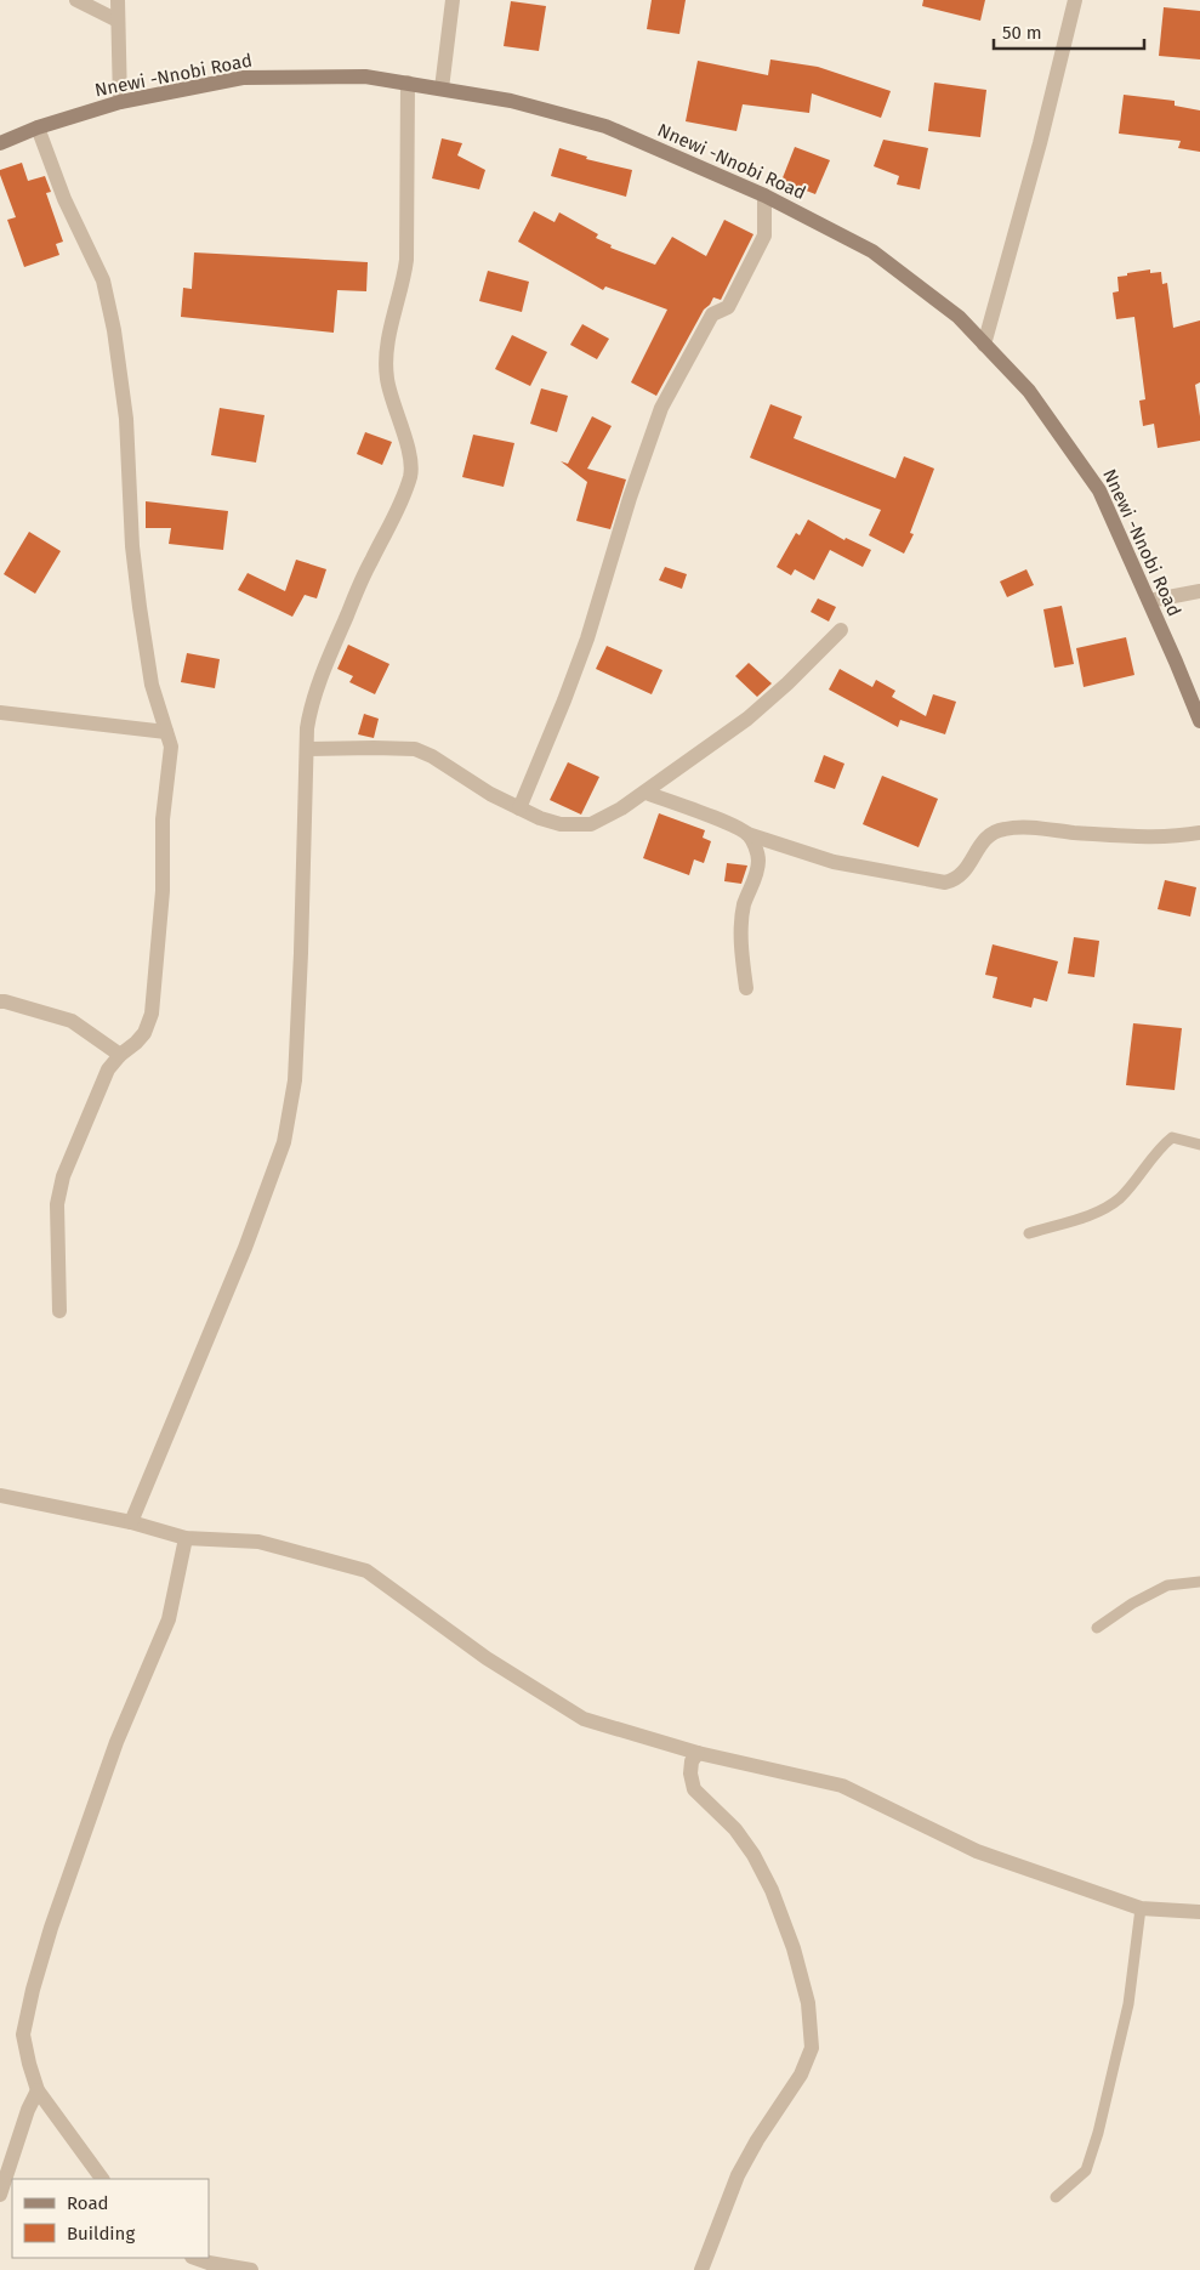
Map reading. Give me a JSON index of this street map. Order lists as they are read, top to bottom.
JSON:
{
  "streets": {
    "main road": ["Nnewi -Nnobi Road"]
  },
  "legend": ["Road", "Building"],
  "scale_bar": "50 m"
}
